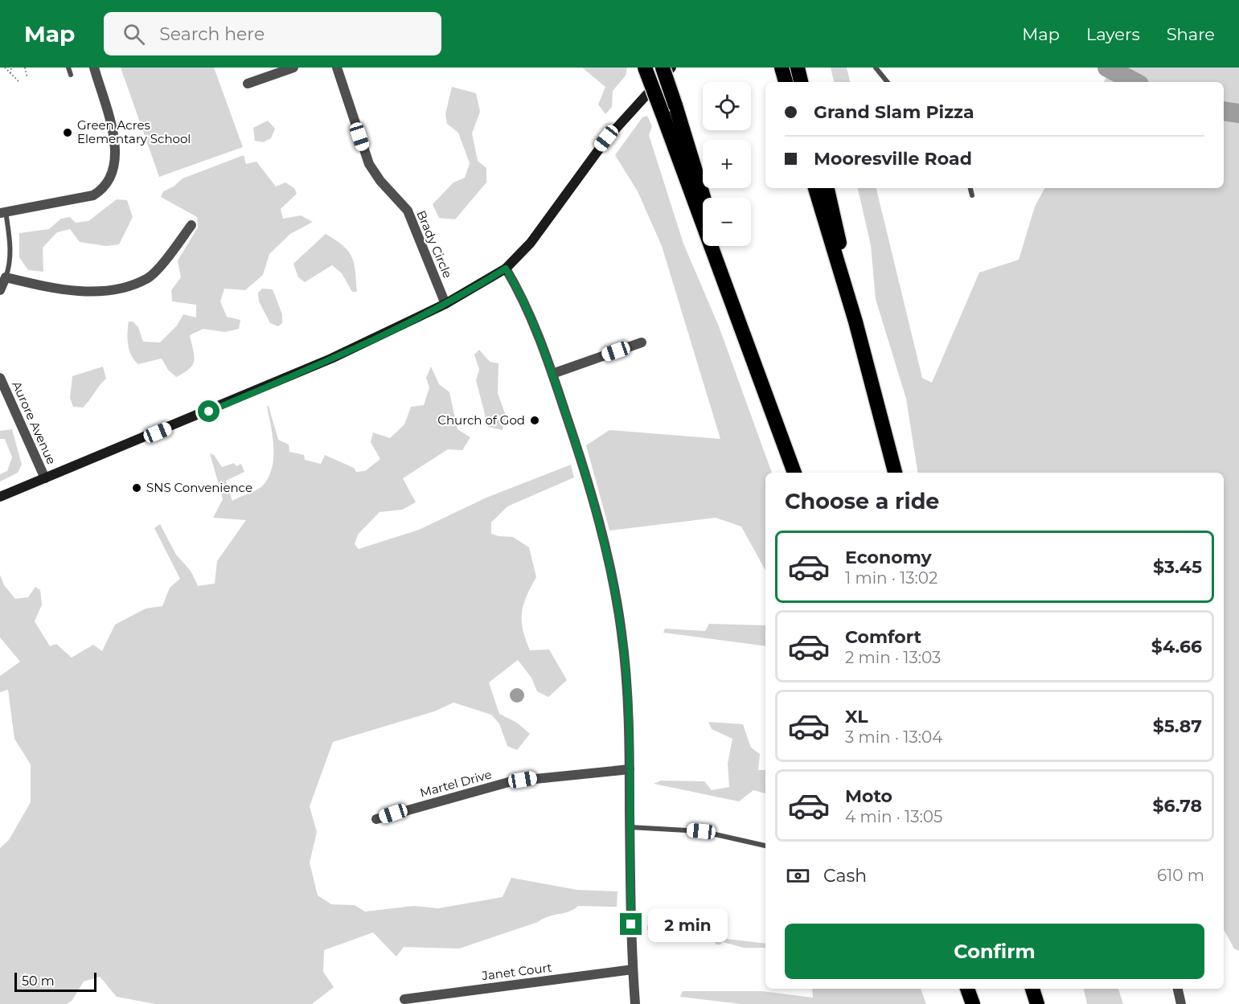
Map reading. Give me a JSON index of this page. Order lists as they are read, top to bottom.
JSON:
{
  "streets": {
    "street": [
      "Brady Circle",
      "Aurore Avenue",
      "Martel Drive",
      "Janet Court"
    ]
  },
  "places": ["Green Acres Elementary School", "Church of God", "SNS Convenience"],
  "scale_bar": "50 m",
  "page": {
    "header": "Map",
    "search": "Search here",
    "nav": ["Map", "Layers", "Share"],
    "map_buttons": ["+", "−"],
    "banner": ["Grand Slam Pizza", "Mooresville Road"],
    "heading": "Choose a ride",
    "list": [
      {
        "name": "Economy",
        "note": "1 min · 13:02",
        "value": "$3.45"
      },
      {
        "name": "Comfort",
        "note": "2 min · 13:03",
        "value": "$4.66"
      },
      {
        "name": "XL",
        "note": "3 min · 13:04",
        "value": "$5.87"
      },
      {
        "name": "Moto",
        "note": "4 min · 13:05",
        "value": "$6.78"
      }
    ],
    "pay": ["Cash", "610 m"],
    "bubble": "2 min",
    "buttons": "Confirm",
    "scale": "50 m"
  }
}
